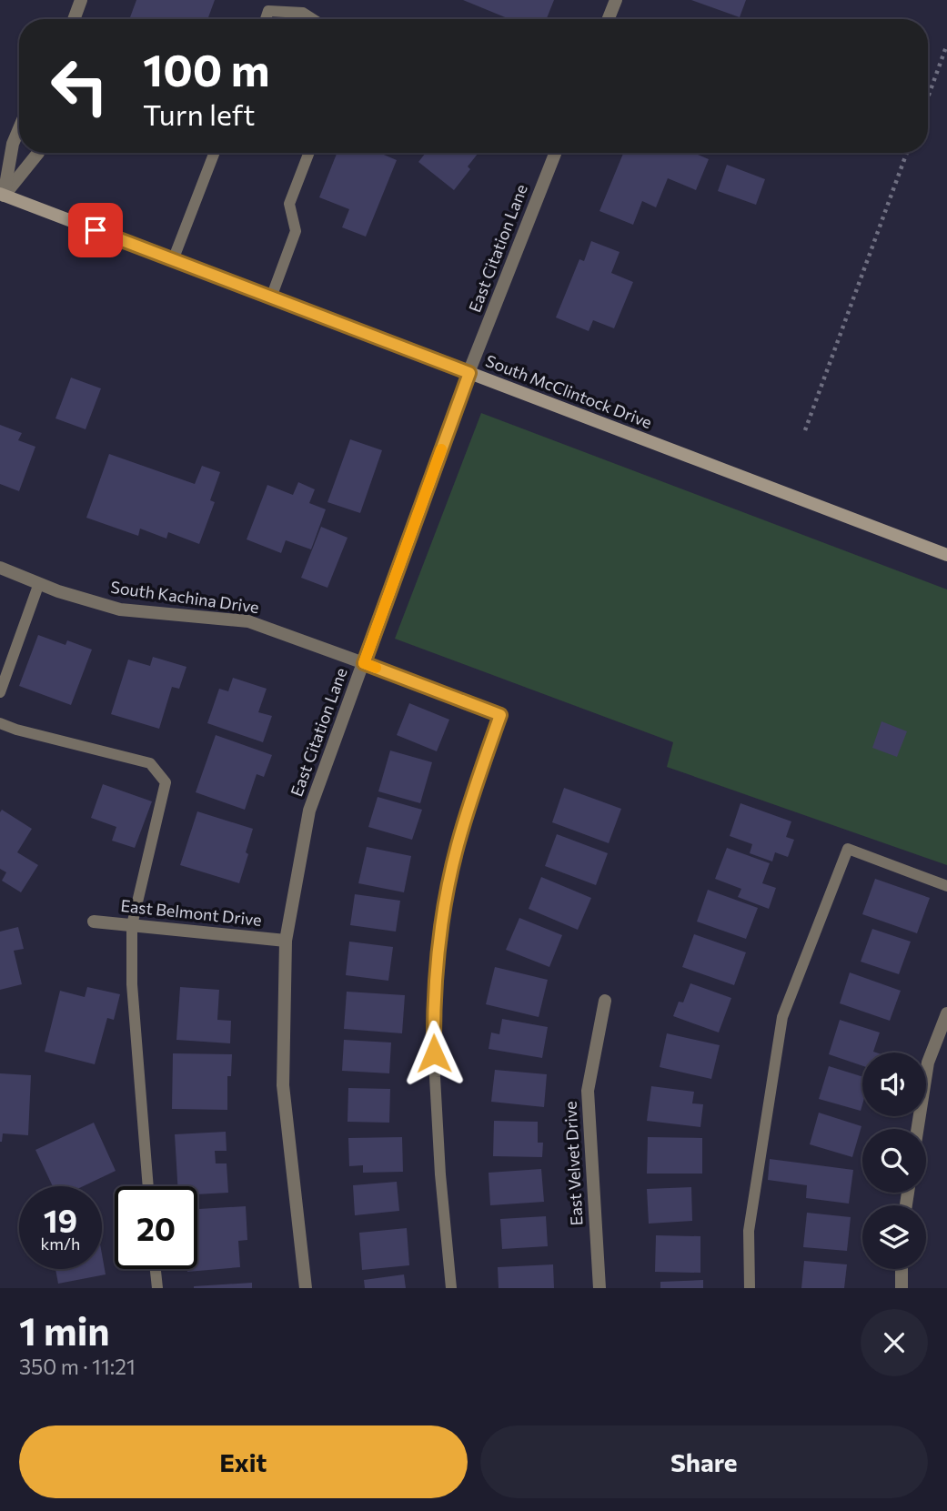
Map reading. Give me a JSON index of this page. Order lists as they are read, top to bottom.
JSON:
{
  "streets": {
    "main road": ["South McClintock Drive"],
    "street": [
      "East Citation Lane",
      "South Kachina Drive",
      "East Belmont Drive",
      "East Velvet Drive"
    ]
  },
  "crossings": [
    ["East Citation Lane", "South McClintock Drive"],
    ["East Citation Lane", "South Kachina Drive"],
    ["East Citation Lane", "East Belmont Drive"]
  ],
  "page": {
    "turn": ["100 m", "Turn left"],
    "speed": "19 km/h",
    "limit": "20",
    "heading": ["1 min", "350 m · 11:21"],
    "buttons": ["Exit", "Share"]
  }
}
